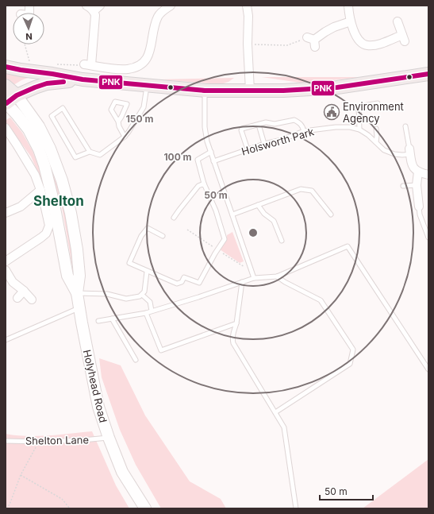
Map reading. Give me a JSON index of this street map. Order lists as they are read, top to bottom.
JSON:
{
  "streets": {
    "main road": ["Holyhead Road"],
    "lane": ["Holsworth Park", "Shelton Lane"]
  },
  "crossings": [
    ["Holyhead Road", "Shelton Lane"]
  ],
  "districts": ["Shelton"],
  "places": {
    "public building": ["Environment Agency"]
  },
  "lines": ["transit line PNK"],
  "scale_bar": "50 m",
  "north": "bottom",
  "rings": ["150 m", "100 m", "50 m"]
}
